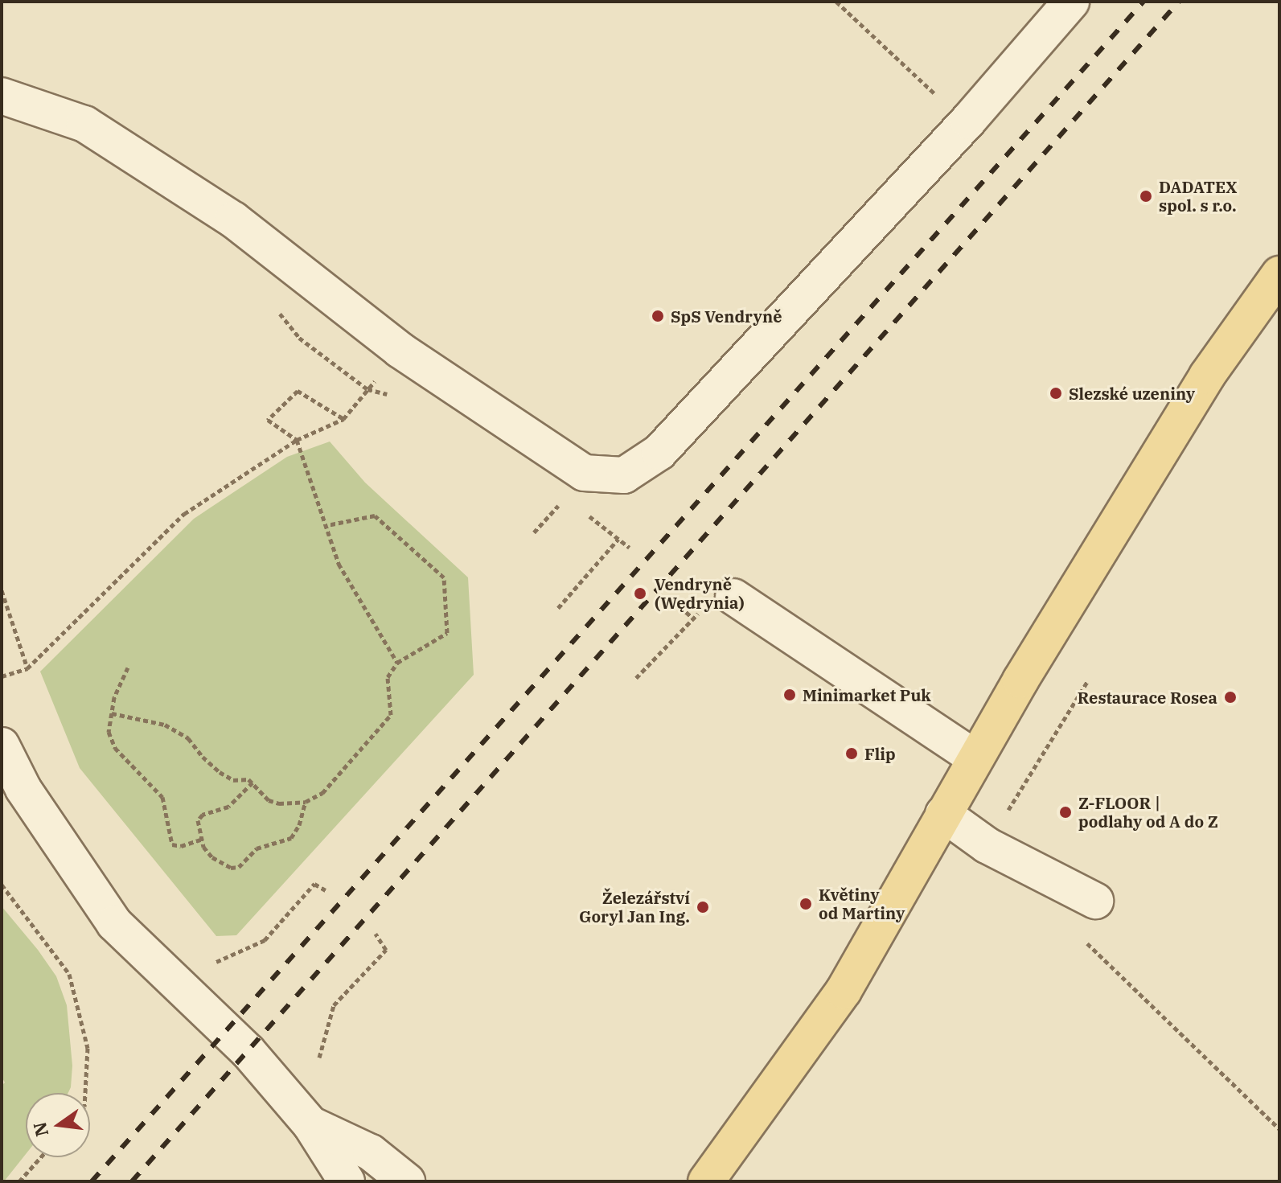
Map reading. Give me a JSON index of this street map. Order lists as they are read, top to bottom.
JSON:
{
  "places": [
    "DADATEX spol. s r.o.",
    "SpS Vendryně",
    "Slezské uzeniny",
    "Vendryně (Wędrynia)",
    "Minimarket Puk",
    "Restaurace Rosea",
    "Flip",
    "Z-FLOOR | podlahy od A do Z",
    "Květiny od Martiny",
    "Železářství Goryl Jan Ing."
  ],
  "north": "left"
}
